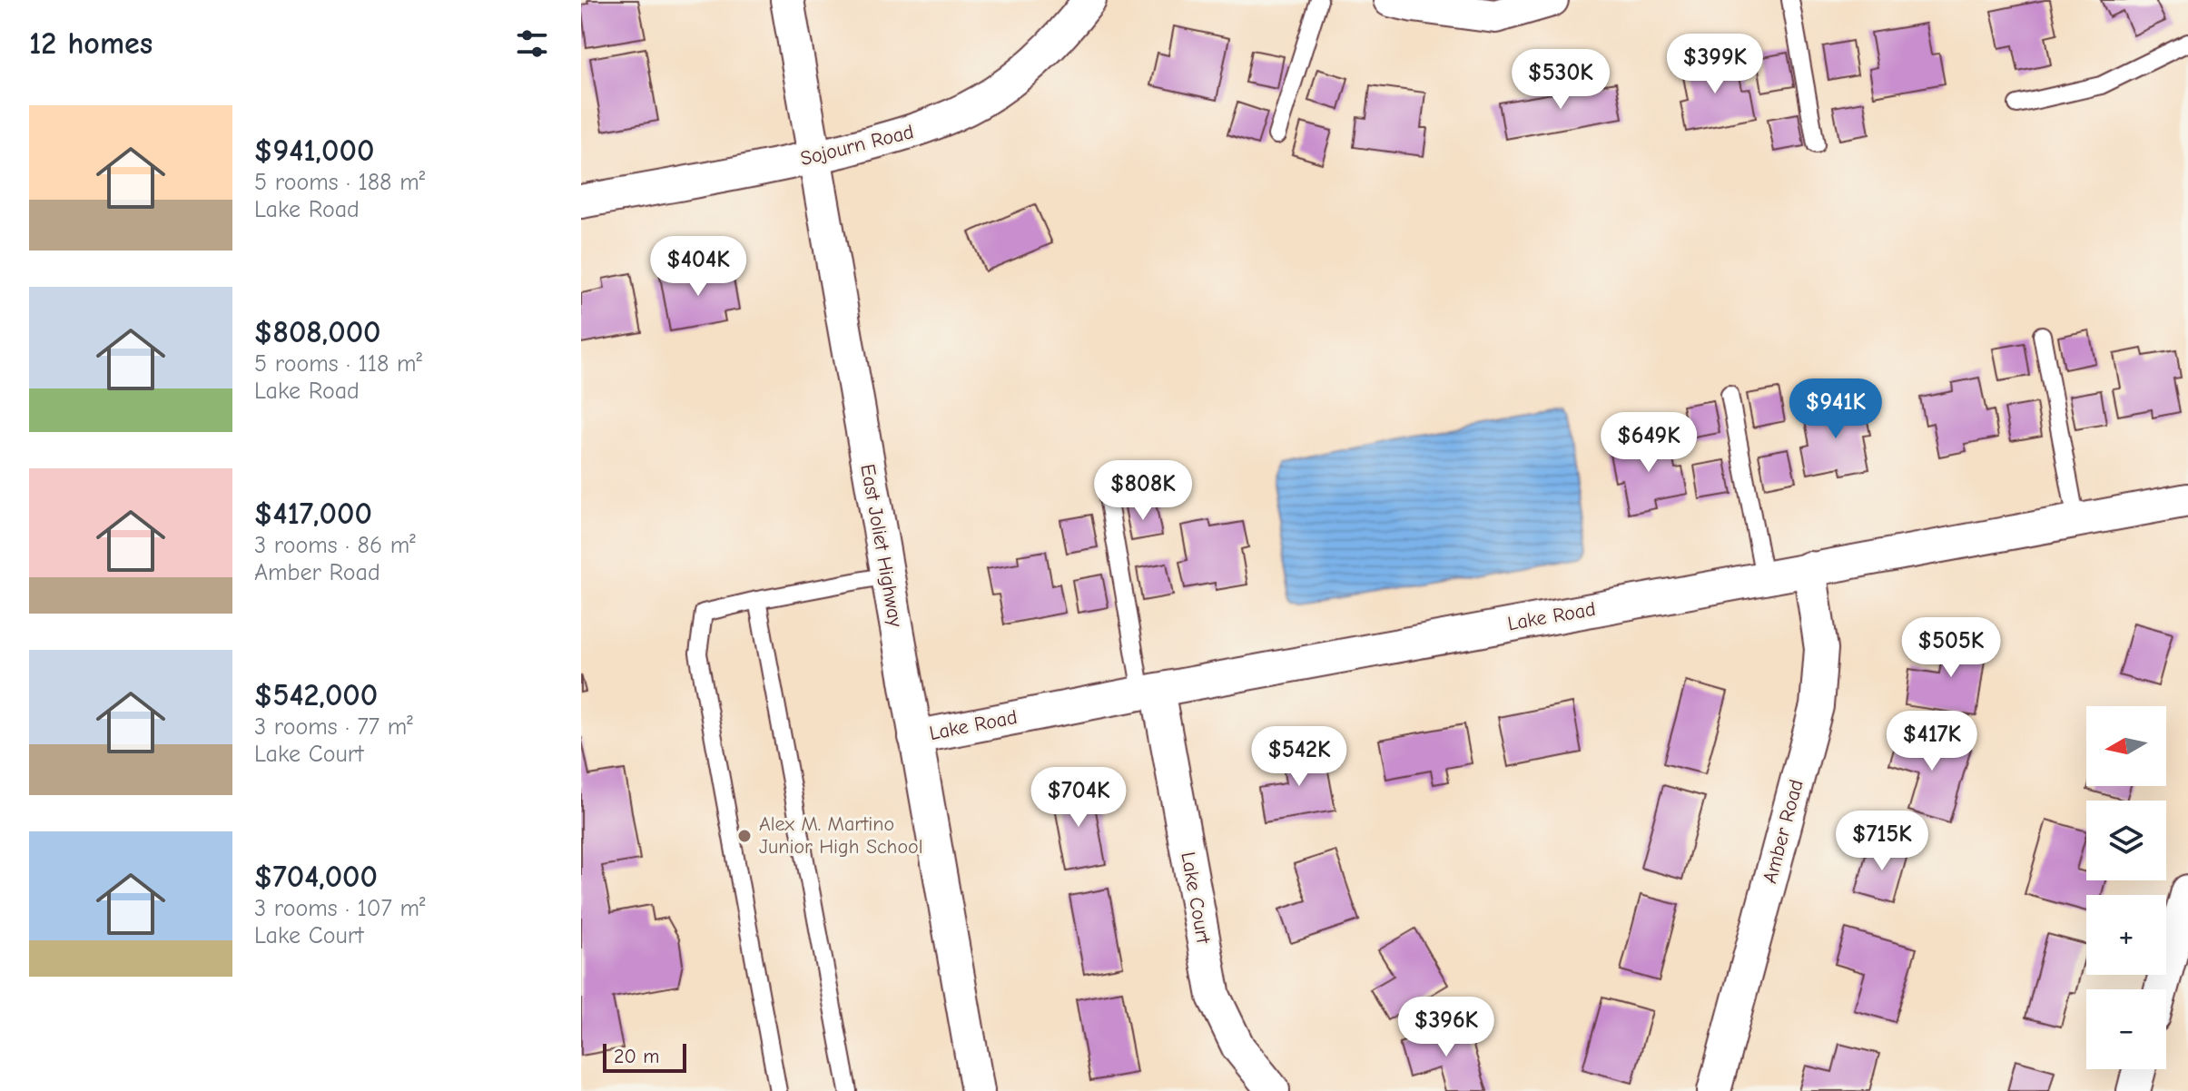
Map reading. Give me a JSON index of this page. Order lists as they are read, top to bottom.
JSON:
{
  "streets": {
    "street": [
      "Sojourn Road",
      "East Joliet Highway",
      "Lake Road",
      "Amber Road",
      "Lake Court"
    ]
  },
  "crossings": [
    ["Sojourn Road", "East Joliet Highway"],
    ["East Joliet Highway", "Lake Road"],
    ["Lake Road", "Amber Road"],
    ["Lake Road", "Lake Court"]
  ],
  "places": ["Alex M. Martino Junior High School"],
  "scale_bar": "20 m",
  "north": "left",
  "page": {
    "heading": "12 homes",
    "price": [
      "$399K",
      "$530K",
      "$404K",
      "$941K",
      "$649K",
      "$808K",
      "$505K",
      "$417K",
      "$542K",
      "$704K",
      "$715K",
      "$396K"
    ],
    "list": [
      {
        "name": "$941,000",
        "note": "5 rooms · 188 m² · Lake Road"
      },
      {
        "name": "$808,000",
        "note": "5 rooms · 118 m² · Lake Road"
      },
      {
        "name": "$417,000",
        "note": "3 rooms · 86 m² · Amber Road"
      },
      {
        "name": "$542,000",
        "note": "3 rooms · 77 m² · Lake Court"
      },
      {
        "name": "$704,000",
        "note": "3 rooms · 107 m² · Lake Court"
      }
    ],
    "map_buttons": ["+", "−"],
    "scale": "20 m"
  }
}
